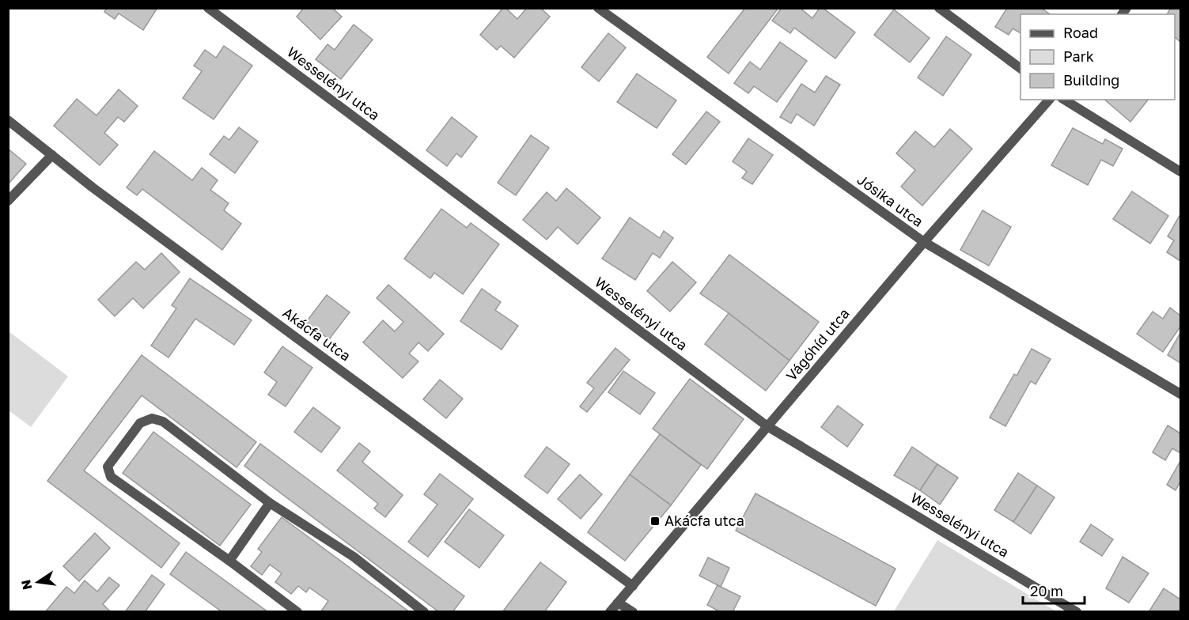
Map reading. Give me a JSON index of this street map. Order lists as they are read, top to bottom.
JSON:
{
  "streets": {
    "street": [
      "Wesselényi utca",
      "Jósika utca",
      "Akácfa utca",
      "Vágóhíd utca"
    ]
  },
  "crossings": [
    ["Wesselényi utca", "Vágóhíd utca"],
    ["Jósika utca", "Vágóhíd utca"],
    ["Akácfa utca", "Vágóhíd utca"]
  ],
  "places": {
    "transit": ["Akácfa utca"]
  },
  "legend": ["Road", "Park", "Building"],
  "scale_bar": "20 m",
  "north": "left"
}
